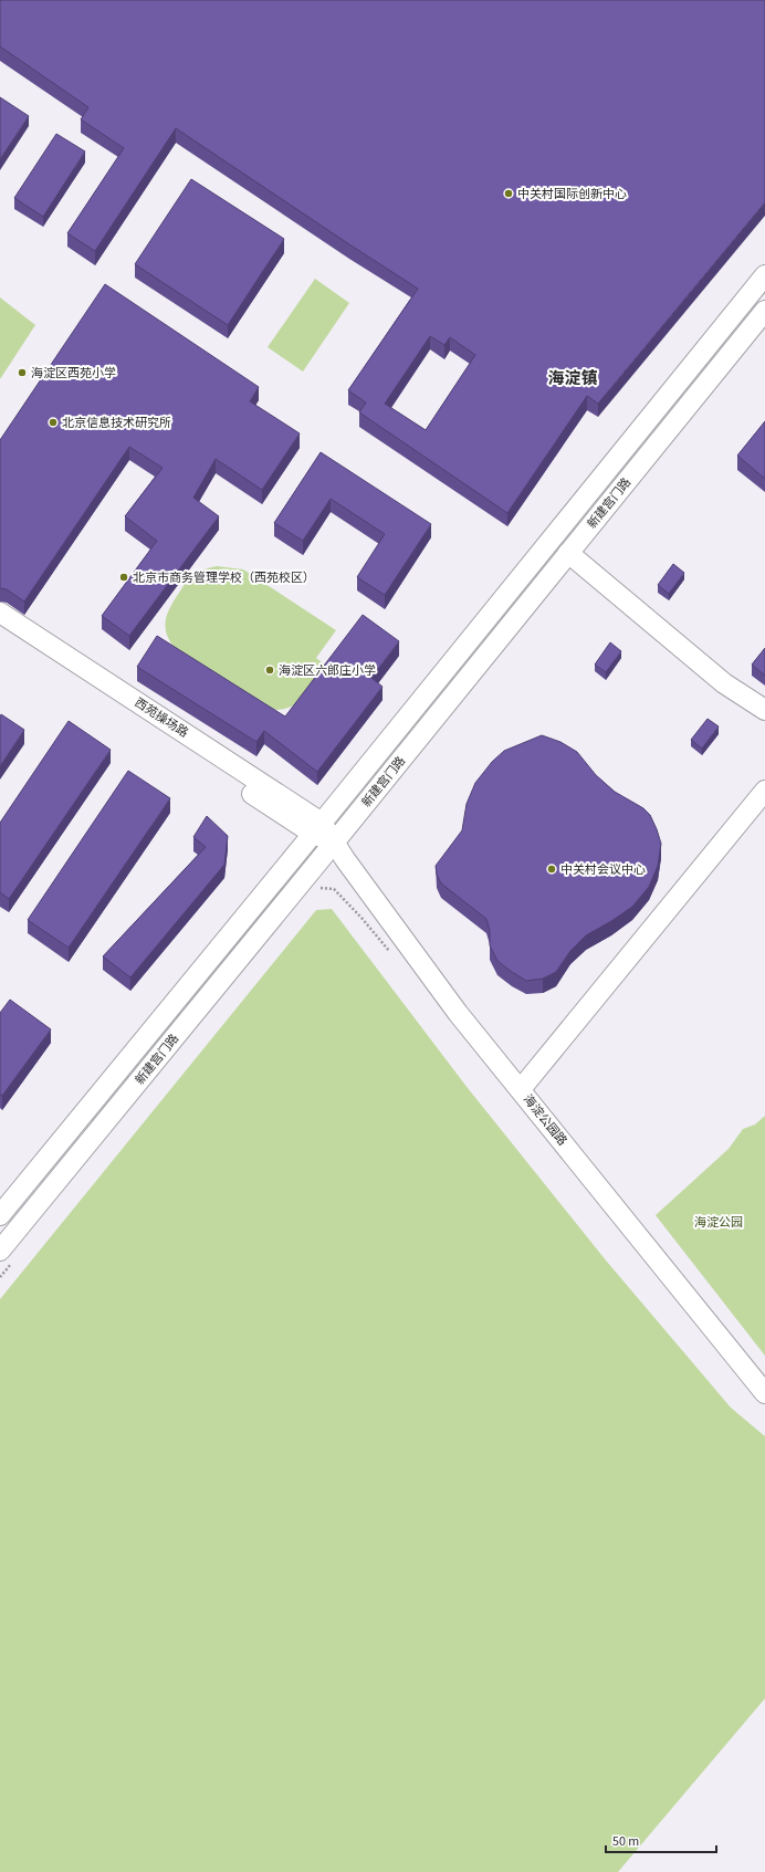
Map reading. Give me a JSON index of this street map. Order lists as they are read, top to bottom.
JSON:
{
  "streets": {
    "street": ["新建宫门路", "西苑操场路", "海淀公园路"]
  },
  "crossings": [
    ["新建宫门路", "西苑操场路"],
    ["新建宫门路", "海淀公园路"],
    ["西苑操场路", "海淀公园路"]
  ],
  "districts": ["海淀镇"],
  "parks": ["海淀公园"],
  "places": [
    "中关村国际创新中心",
    "海淀区西苑小学",
    "北京信息技术研究所",
    "北京市商务管理学校（西苑校区）",
    "海淀区六郎庄小学",
    "中关村会议中心"
  ],
  "scale_bar": "50 m"
}
